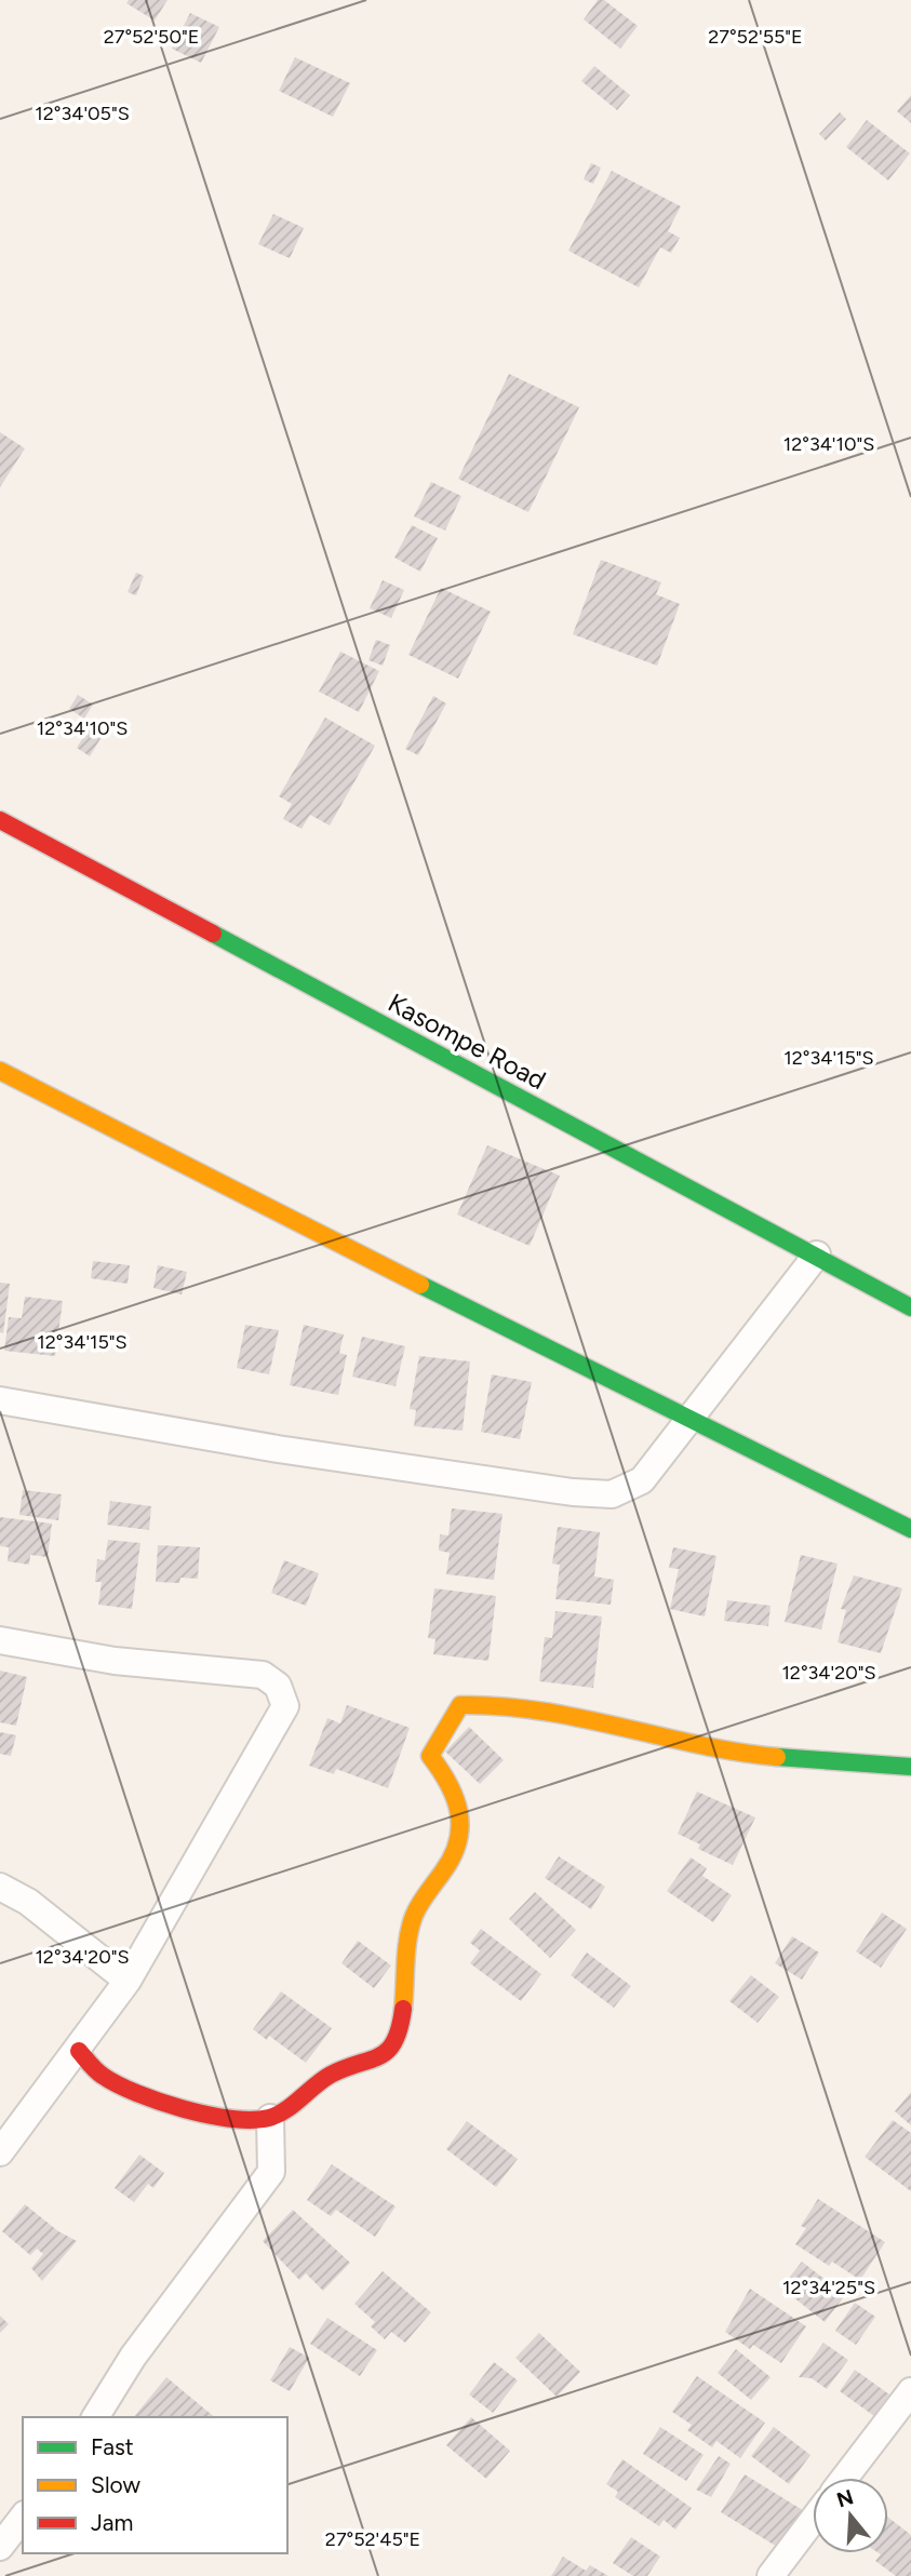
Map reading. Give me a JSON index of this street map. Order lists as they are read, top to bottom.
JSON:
{
  "streets": {
    "street": ["Kasompe Road"]
  },
  "legend": ["Fast", "Slow", "Jam"],
  "north": "top",
  "coordinates": [
    "27°52'50\"E",
    "27°52'55\"E",
    "12°34'05\"S",
    "12°34'10\"S",
    "12°34'15\"S",
    "12°34'20\"S",
    "12°34'25\"S",
    "27°52'45\"E"
  ]
}
